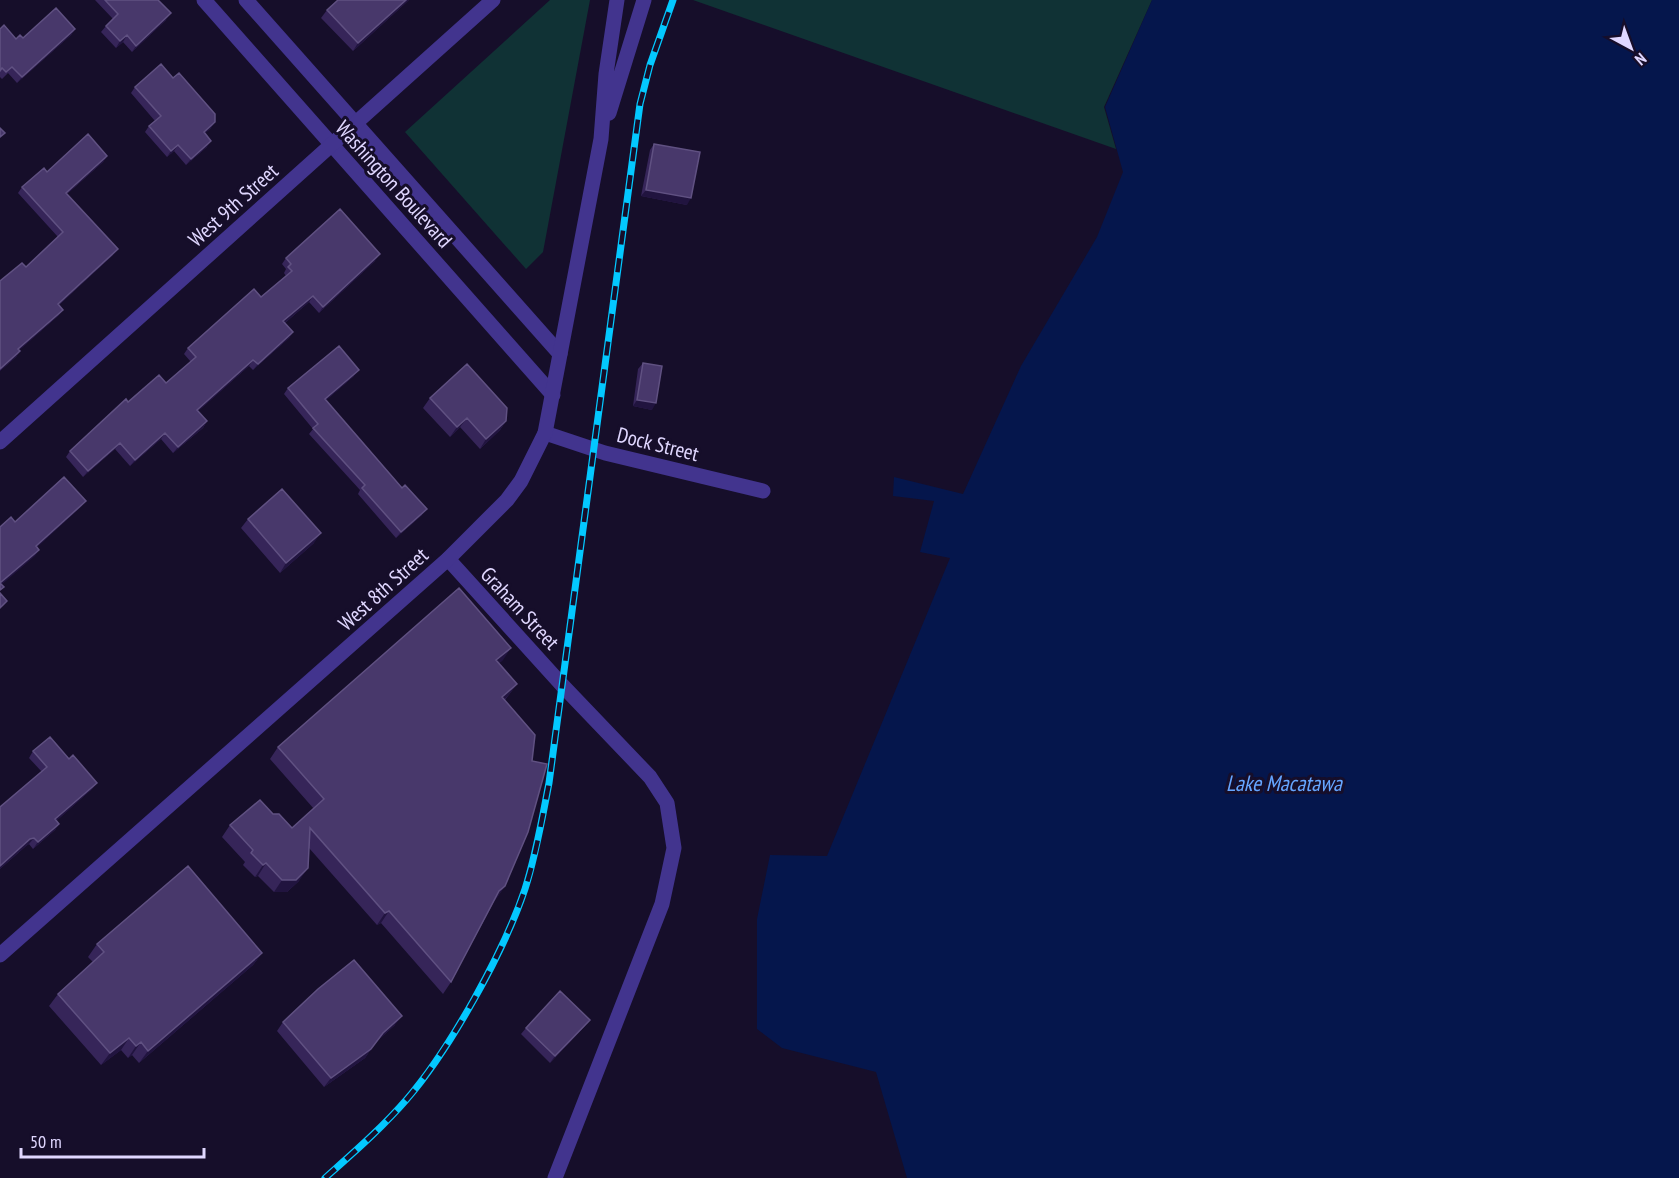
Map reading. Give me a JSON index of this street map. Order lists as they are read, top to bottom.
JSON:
{
  "streets": {
    "street": [
      "Washington Boulevard",
      "West 9th Street",
      "Dock Street",
      "West 8th Street",
      "Graham Street"
    ]
  },
  "crossings": [
    ["Washington Boulevard", "West 9th Street"],
    ["Washington Boulevard", "West 8th Street"],
    ["Dock Street", "West 8th Street"],
    ["West 8th Street", "Graham Street"]
  ],
  "water": ["Lake Macatawa"],
  "scale_bar": "50 m",
  "north": "bottom right"
}
